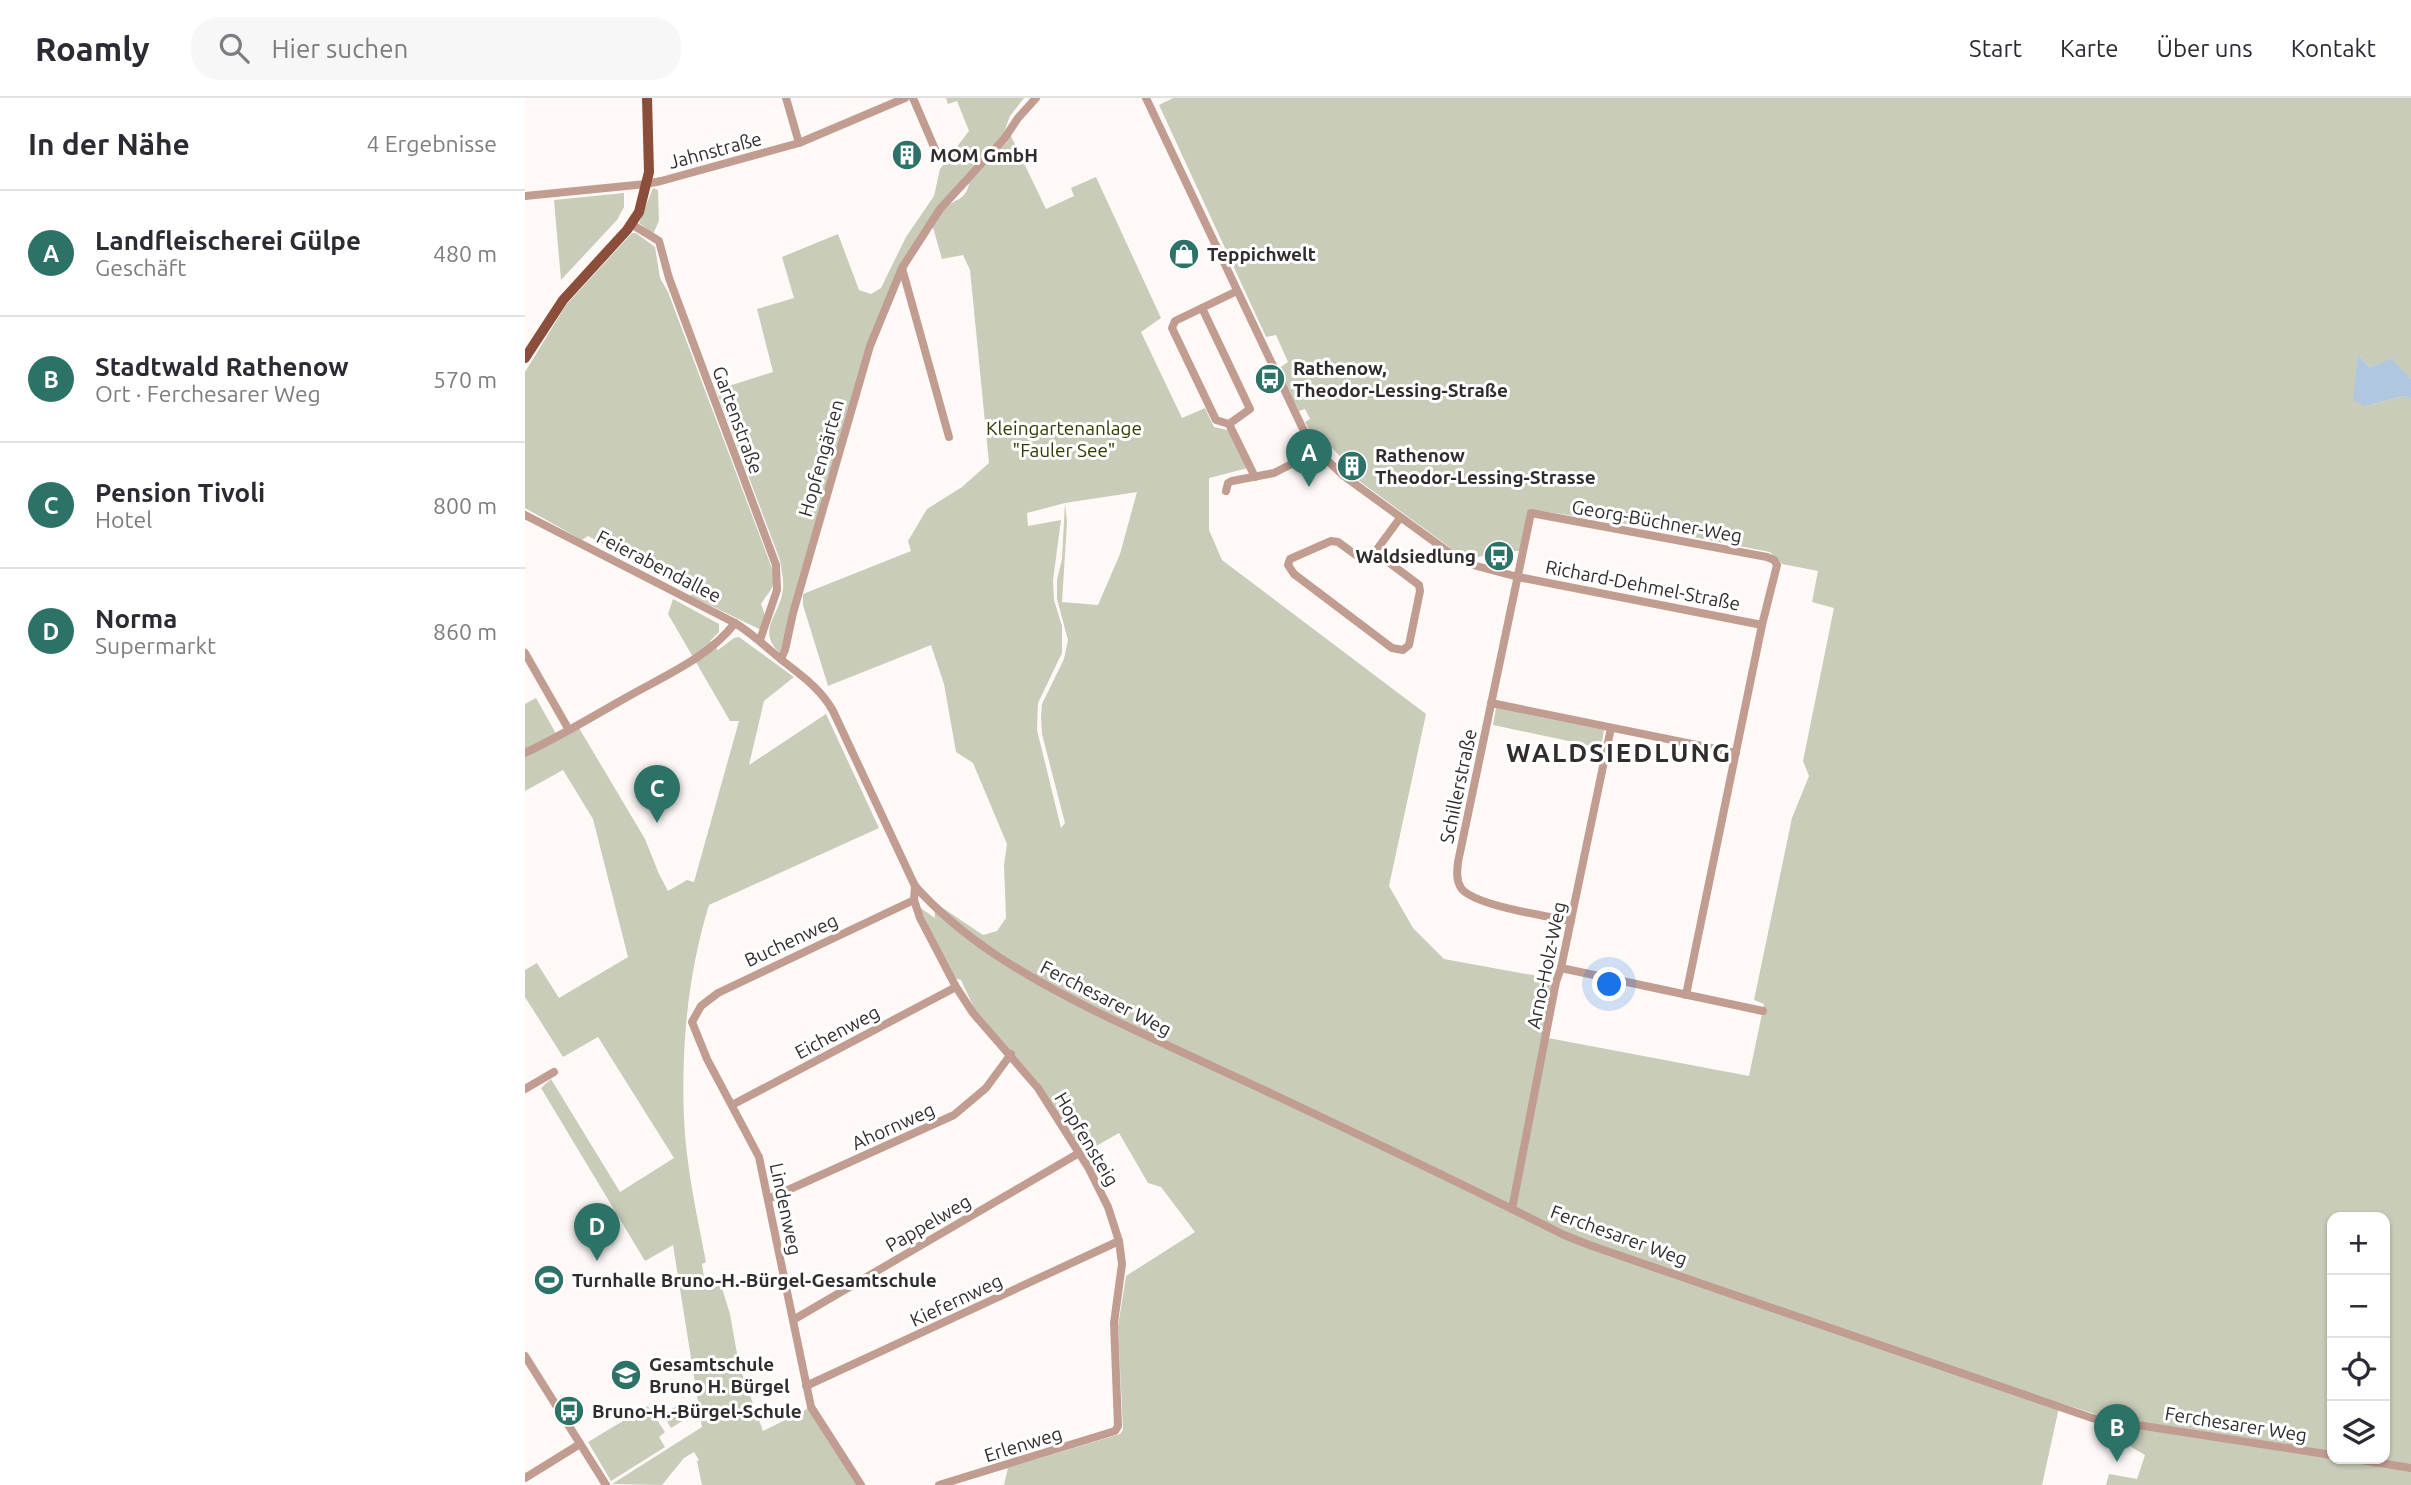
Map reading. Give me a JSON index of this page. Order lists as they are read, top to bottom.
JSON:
{
  "streets": {
    "street": [
      "Jahnstraße",
      "Gartenstraße",
      "Hopfengärten",
      "Georg-Büchner-Weg",
      "Feierabendallee",
      "Richard-Dehmel-Straße",
      "Schillerstraße",
      "Buchenweg",
      "Arno-Holz-Weg",
      "Ferchesarer Weg",
      "Eichenweg",
      "Ahornweg",
      "Hopfensteig",
      "Lindenweg",
      "Pappelweg",
      "Kiefernweg",
      "Erlenweg"
    ]
  },
  "crossings": [
    ["Gartenstraße", "Feierabendallee"],
    ["Hopfengärten", "Feierabendallee"],
    ["Hopfengärten", "Ferchesarer Weg"],
    ["Georg-Büchner-Weg", "Richard-Dehmel-Straße"],
    ["Georg-Büchner-Weg", "Schillerstraße"],
    ["Feierabendallee", "Ferchesarer Weg"],
    ["Richard-Dehmel-Straße", "Schillerstraße"],
    ["Schillerstraße", "Arno-Holz-Weg"],
    ["Buchenweg", "Ferchesarer Weg"],
    ["Buchenweg", "Hopfensteig"],
    ["Buchenweg", "Lindenweg"],
    ["Arno-Holz-Weg", "Ferchesarer Weg"],
    ["Ferchesarer Weg", "Hopfensteig"],
    ["Eichenweg", "Hopfensteig"],
    ["Eichenweg", "Lindenweg"],
    ["Ahornweg", "Hopfensteig"],
    ["Ahornweg", "Lindenweg"],
    ["Hopfensteig", "Pappelweg"],
    ["Hopfensteig", "Kiefernweg"],
    ["Hopfensteig", "Erlenweg"],
    ["Lindenweg", "Pappelweg"],
    ["Lindenweg", "Kiefernweg"]
  ],
  "districts": ["WALDSIEDLUNG"],
  "parks": ["Kleingartenanlage \"Fauler See\""],
  "places": {
    "building": ["MOM GmbH", "Rathenow Theodor-Lessing-Strasse"],
    "shop": ["Teppichwelt"],
    "bus stop": ["Rathenow, Theodor-Lessing-Straße", "Waldsiedlung", "Bruno-H.-Bürgel-Schule"],
    "sports": ["Turnhalle Bruno-H.-Bürgel-Gesamtschule"],
    "school or university": ["Gesamtschule Bruno H. Bürgel"]
  },
  "page": {
    "header": "Roamly",
    "search": "Hier suchen",
    "nav": [
      "Start",
      "Karte",
      "Über uns",
      "Kontakt"
    ],
    "heading": ["In der Nähe", "4 Ergebnisse"],
    "list": [
      {
        "mark": "A",
        "name": "Landfleischerei Gülpe",
        "note": "Geschäft",
        "value": "480 m"
      },
      {
        "mark": "B",
        "name": "Stadtwald Rathenow",
        "note": "Ort · Ferchesarer Weg",
        "value": "570 m"
      },
      {
        "mark": "C",
        "name": "Pension Tivoli",
        "note": "Hotel",
        "value": "800 m"
      },
      {
        "mark": "D",
        "name": "Norma",
        "note": "Supermarkt",
        "value": "860 m"
      }
    ],
    "pins": [
      "A",
      "C",
      "D",
      "B"
    ],
    "map_buttons": ["+", "−"]
  }
}
